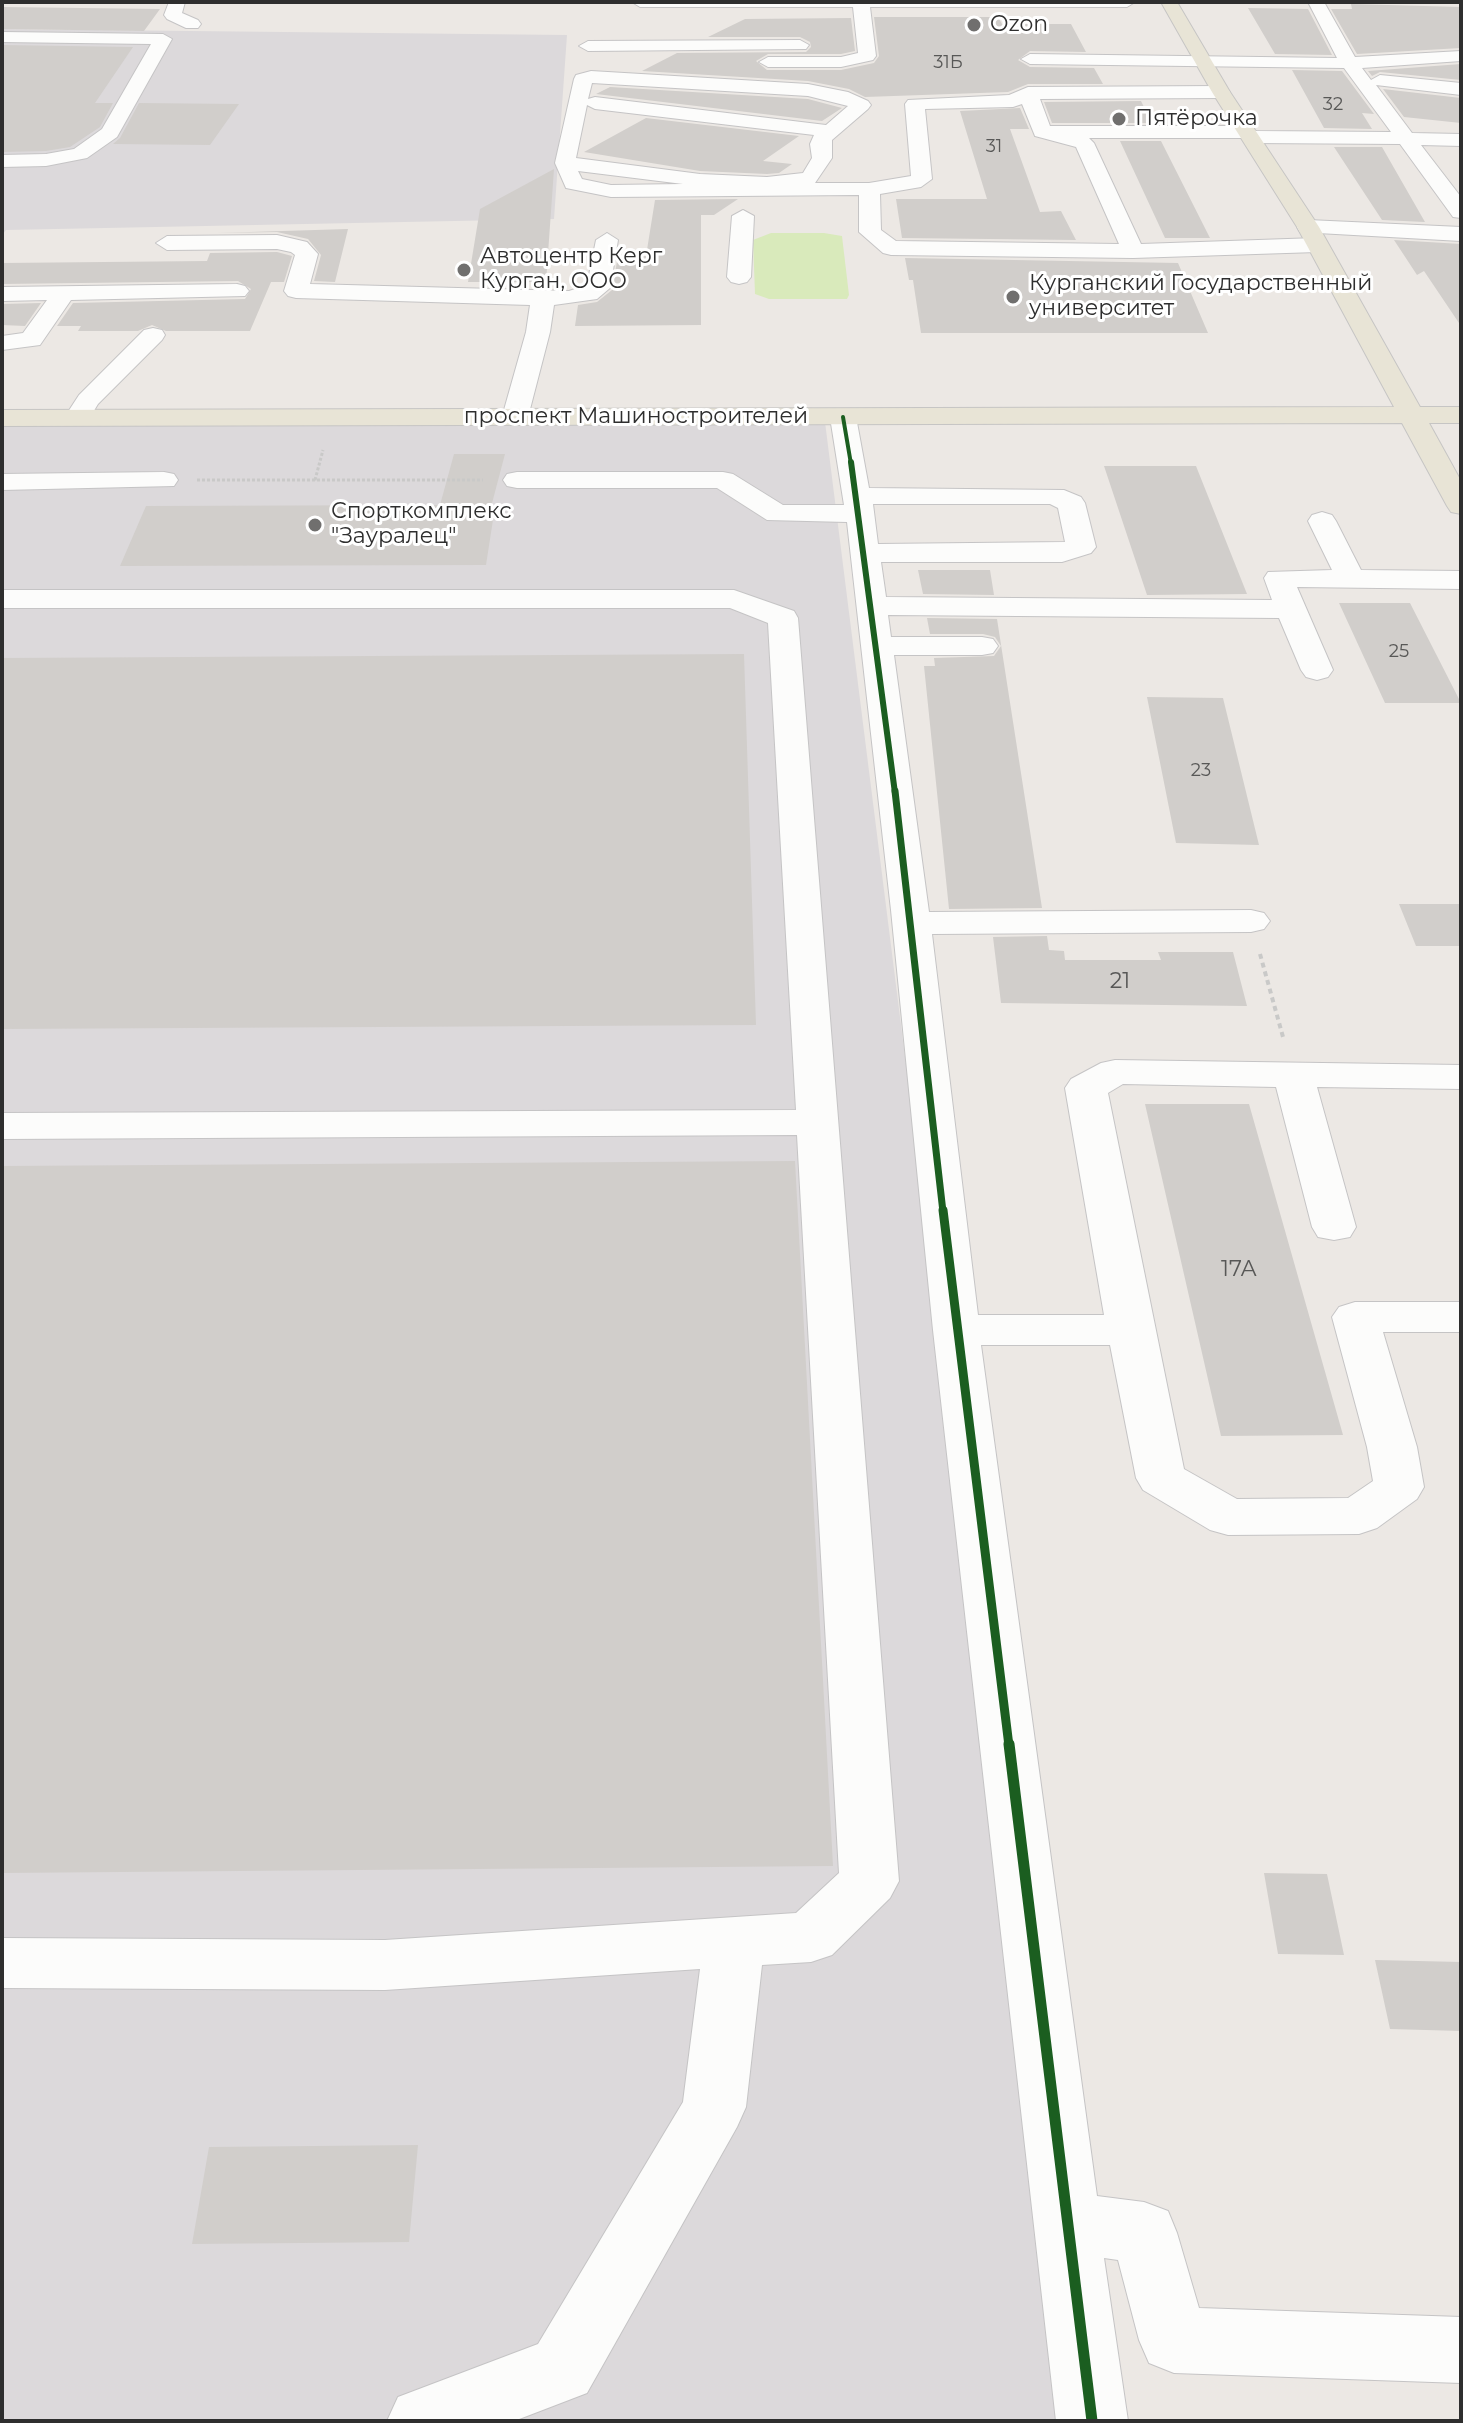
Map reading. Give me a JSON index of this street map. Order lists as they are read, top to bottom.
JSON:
{
  "streets": {
    "main road": ["проспект Машиностроителей"]
  },
  "places": [
    "Ozon",
    "Пятёрочка",
    "Автоцентр Керг Курган, ООО",
    "Курганский Государственный университет",
    "Спорткомплекс \"Зауралец\""
  ],
  "house_numbers": [
    "31Б",
    "32",
    "31",
    "25",
    "23",
    "21",
    "17А"
  ]
}
